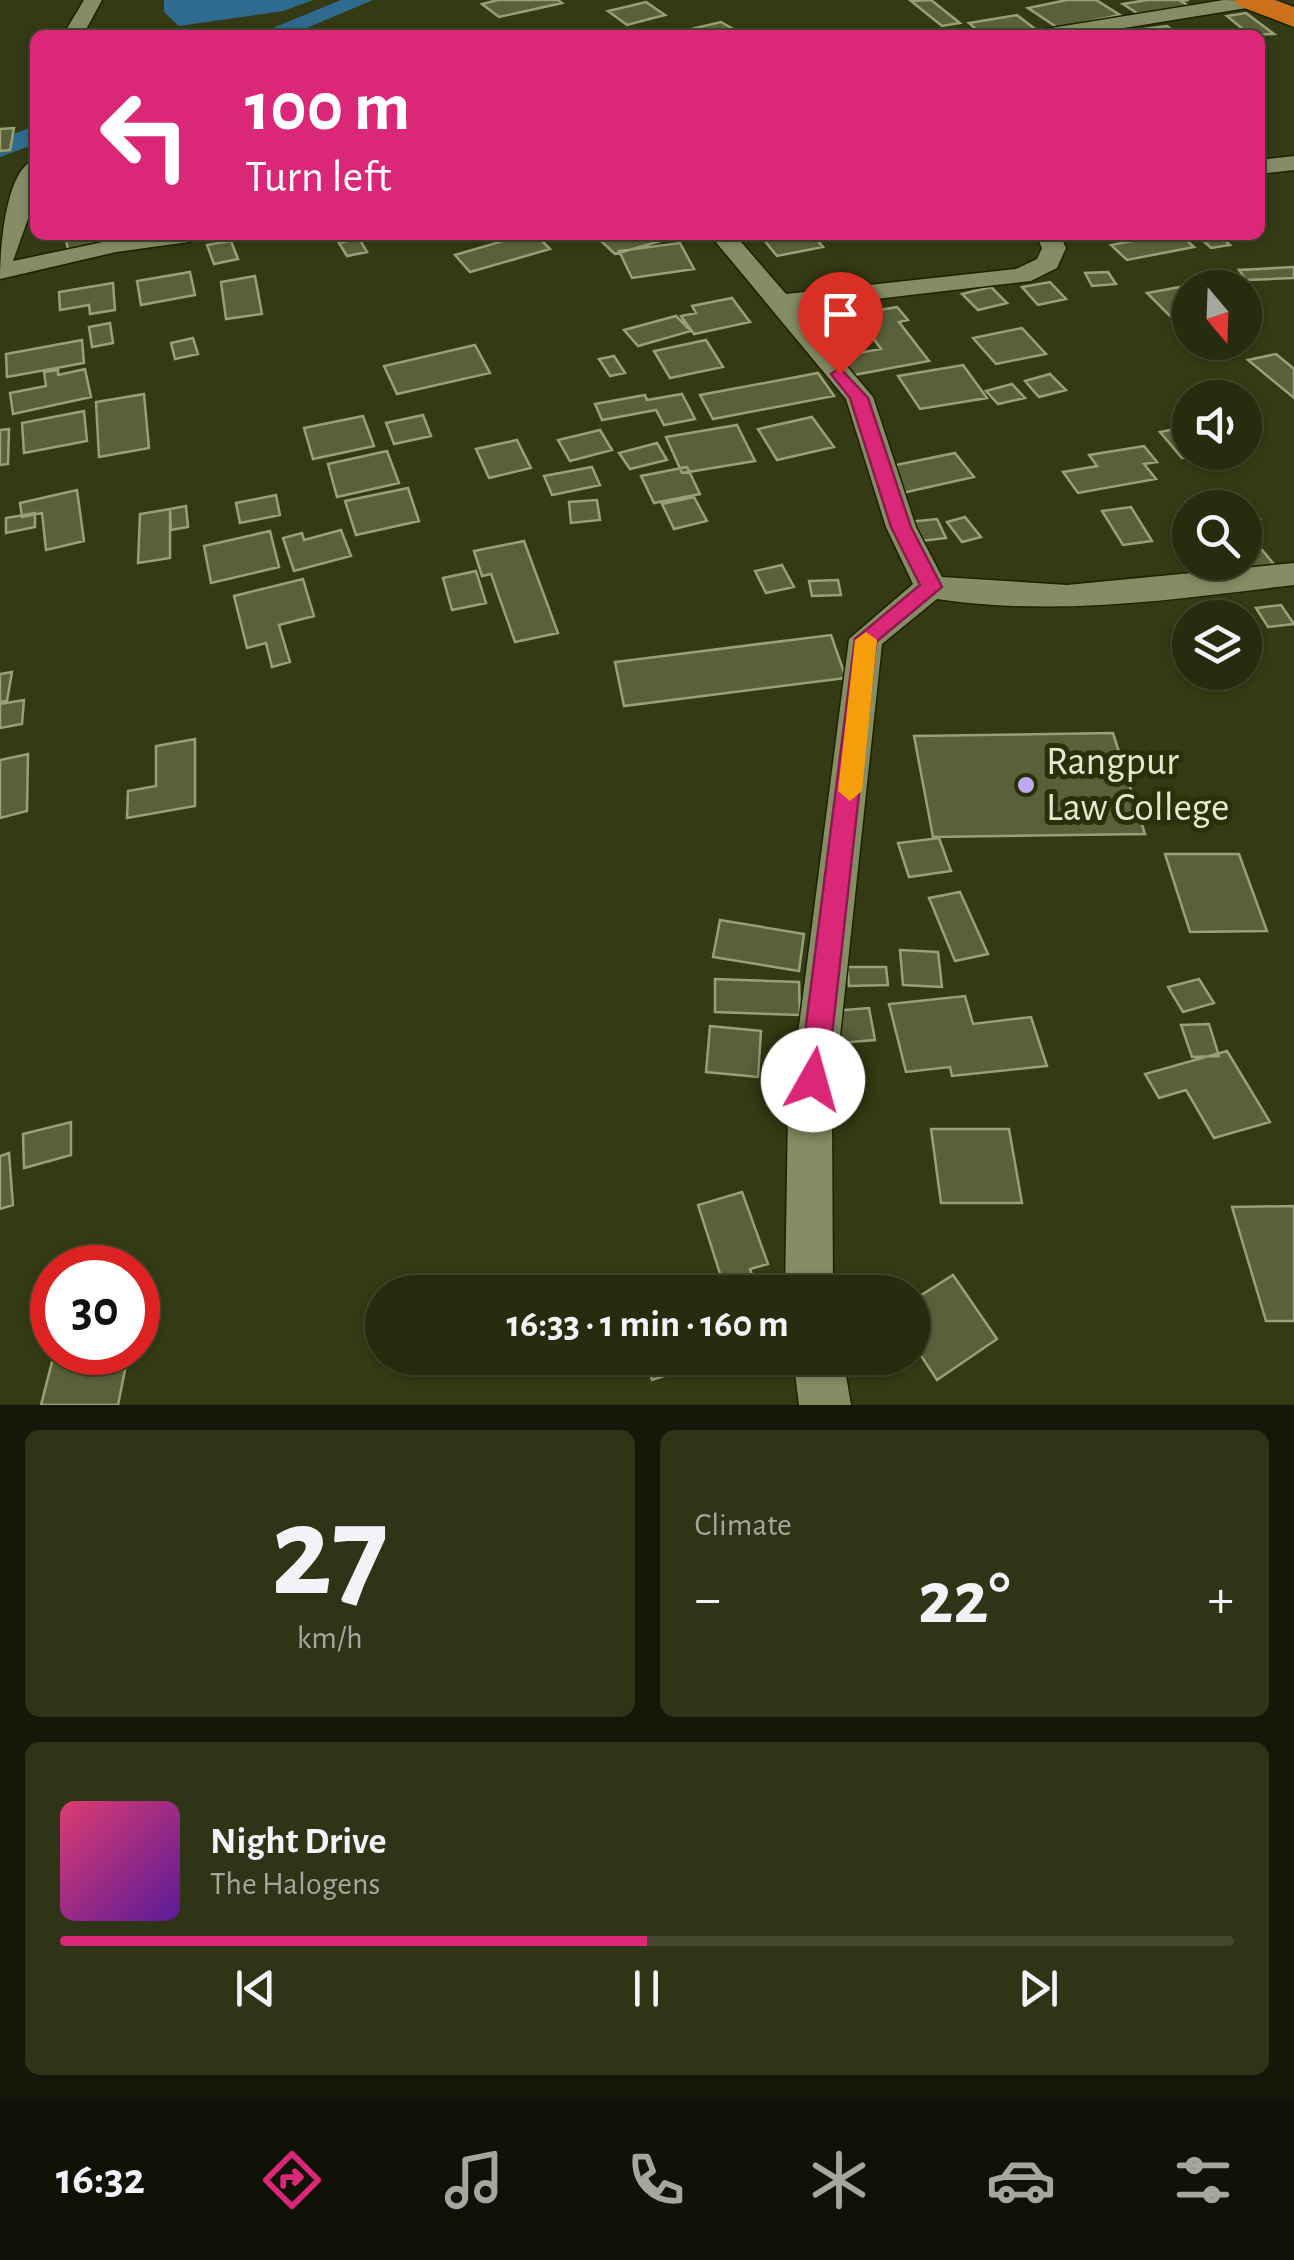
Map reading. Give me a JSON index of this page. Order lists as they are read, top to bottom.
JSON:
{
  "places": ["Rangpur Law College"],
  "north": "bottom",
  "page": {
    "turn": ["100 m", "Turn left"],
    "limit": "30",
    "trip": "16:33 · 1 min · 160 m",
    "tile": [
      ["27", "km/h"],
      "Climate"
    ],
    "heat": ["−", "22°", "+"],
    "song": ["Night Drive", "The Halogens"],
    "tabs": "16:32"
  }
}
